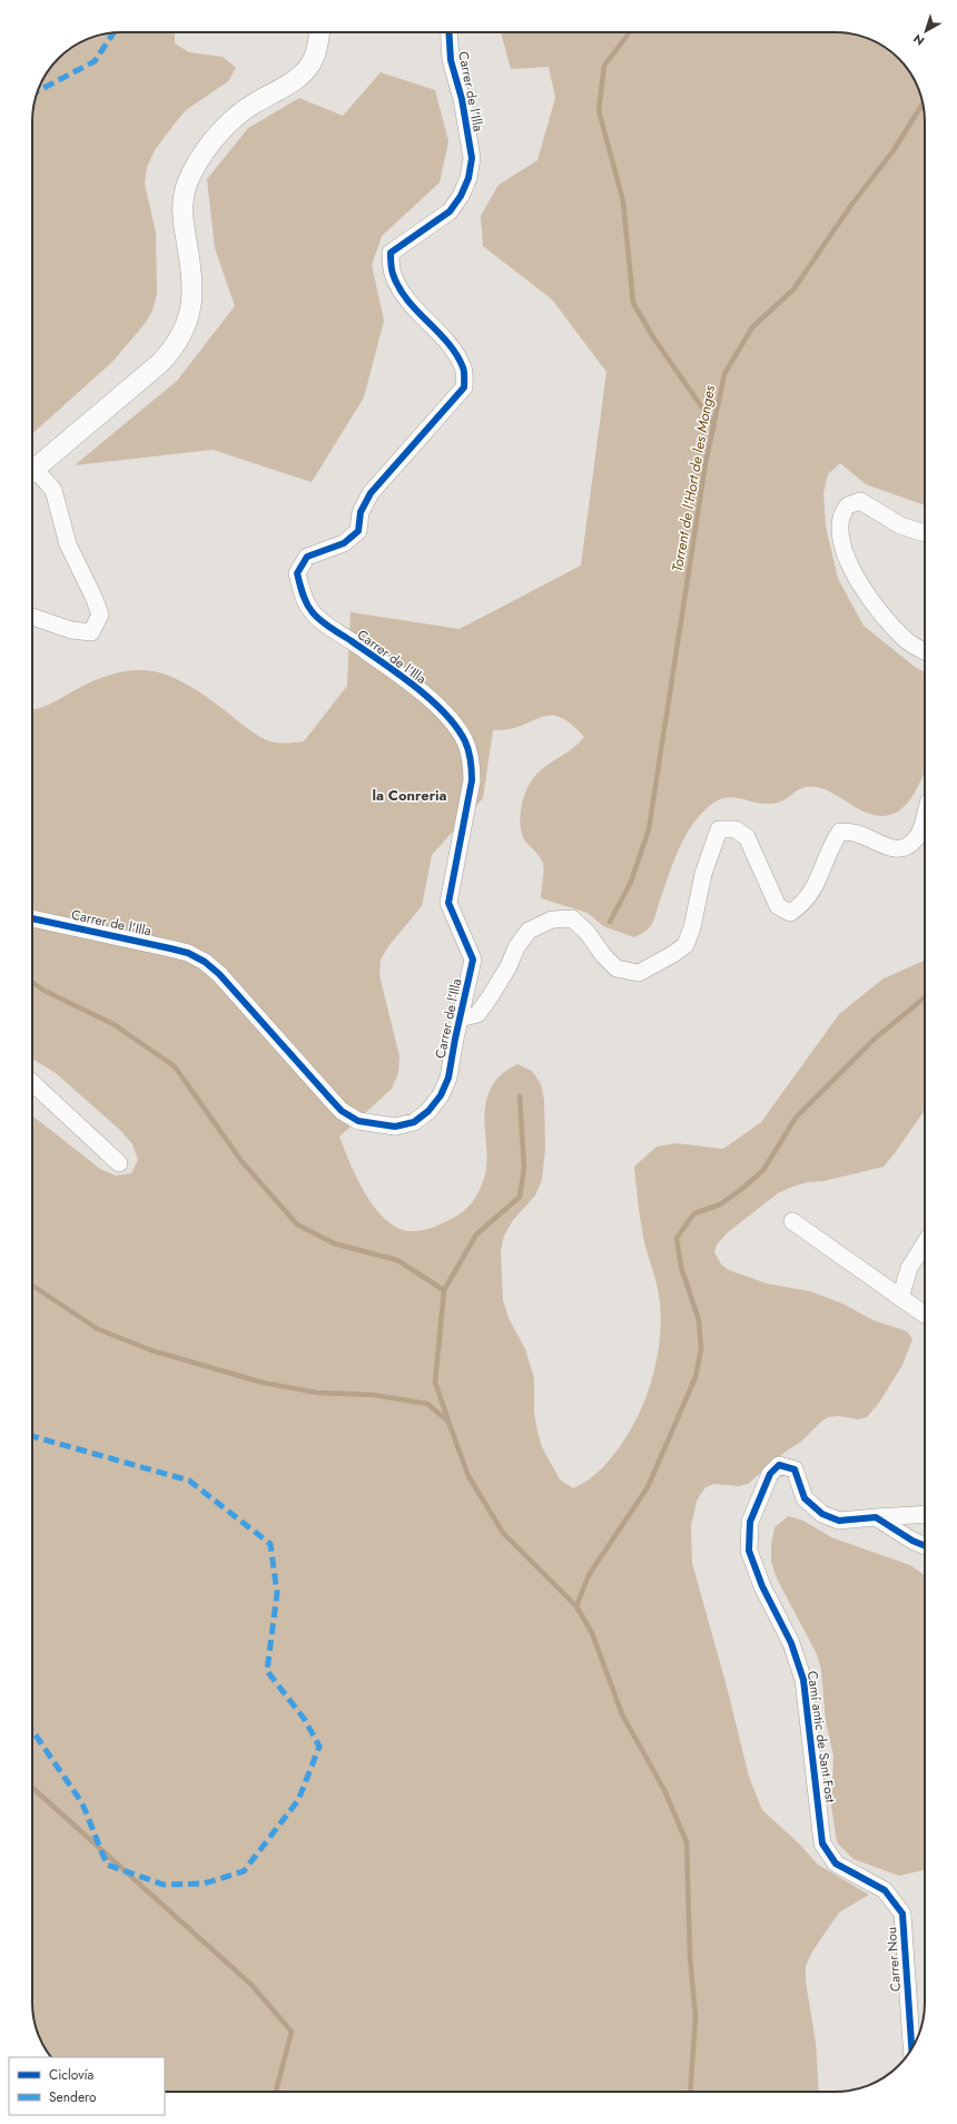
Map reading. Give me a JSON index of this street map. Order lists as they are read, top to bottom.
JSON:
{
  "streets": {
    "street": ["Carrer de l'Illa", "Camí antic de Sant Fost", "Carrer Nou"]
  },
  "crossings": [
    ["Camí antic de Sant Fost", "Carrer Nou"]
  ],
  "districts": ["la Conreria"],
  "water": ["Torrent de l'Hort de les Monges"],
  "legend": ["Ciclovía", "Sendero"],
  "north": "bottom left"
}
